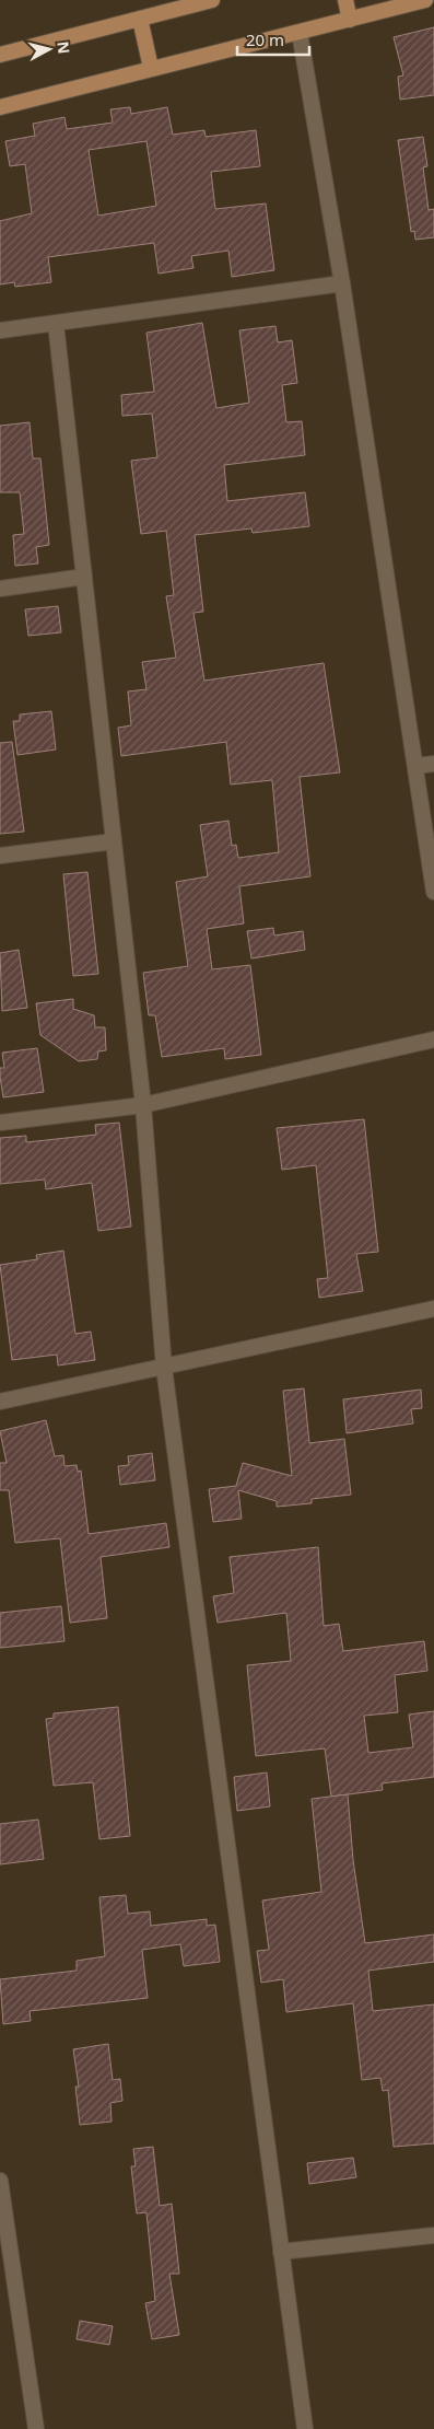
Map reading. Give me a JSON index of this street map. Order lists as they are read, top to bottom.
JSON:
{
  "scale_bar": "20 m",
  "north": "right"
}
